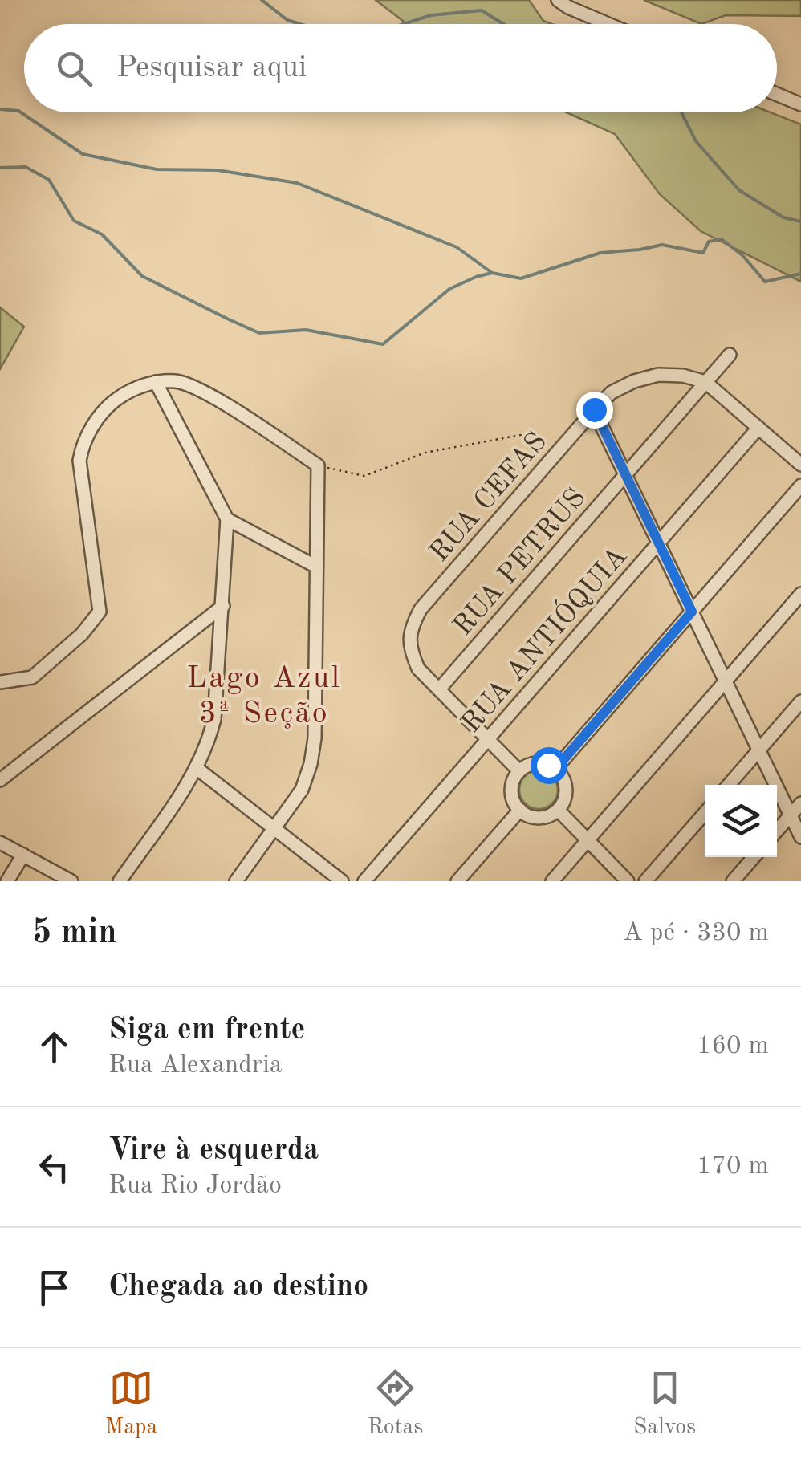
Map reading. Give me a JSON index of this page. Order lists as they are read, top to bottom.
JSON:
{
  "streets": {
    "street": ["RUA CEFAS", "RUA PETRUS", "RUA ANTIÓQUIA"]
  },
  "crossings": [
    ["RUA CEFAS", "RUA PETRUS"],
    ["RUA CEFAS", "RUA ANTIÓQUIA"]
  ],
  "districts": ["Lago Azul 3ª Seção"],
  "page": {
    "search": "Pesquisar aqui",
    "heading": ["5 min", "A pé · 330 m"],
    "list": [
      ["Siga em frente", "Rua Alexandria", "160 m"],
      ["Vire à esquerda", "Rua Rio Jordão", "170 m"],
      "Chegada ao destino"
    ],
    "nav": ["Mapa", "Rotas", "Salvos"]
  }
}
